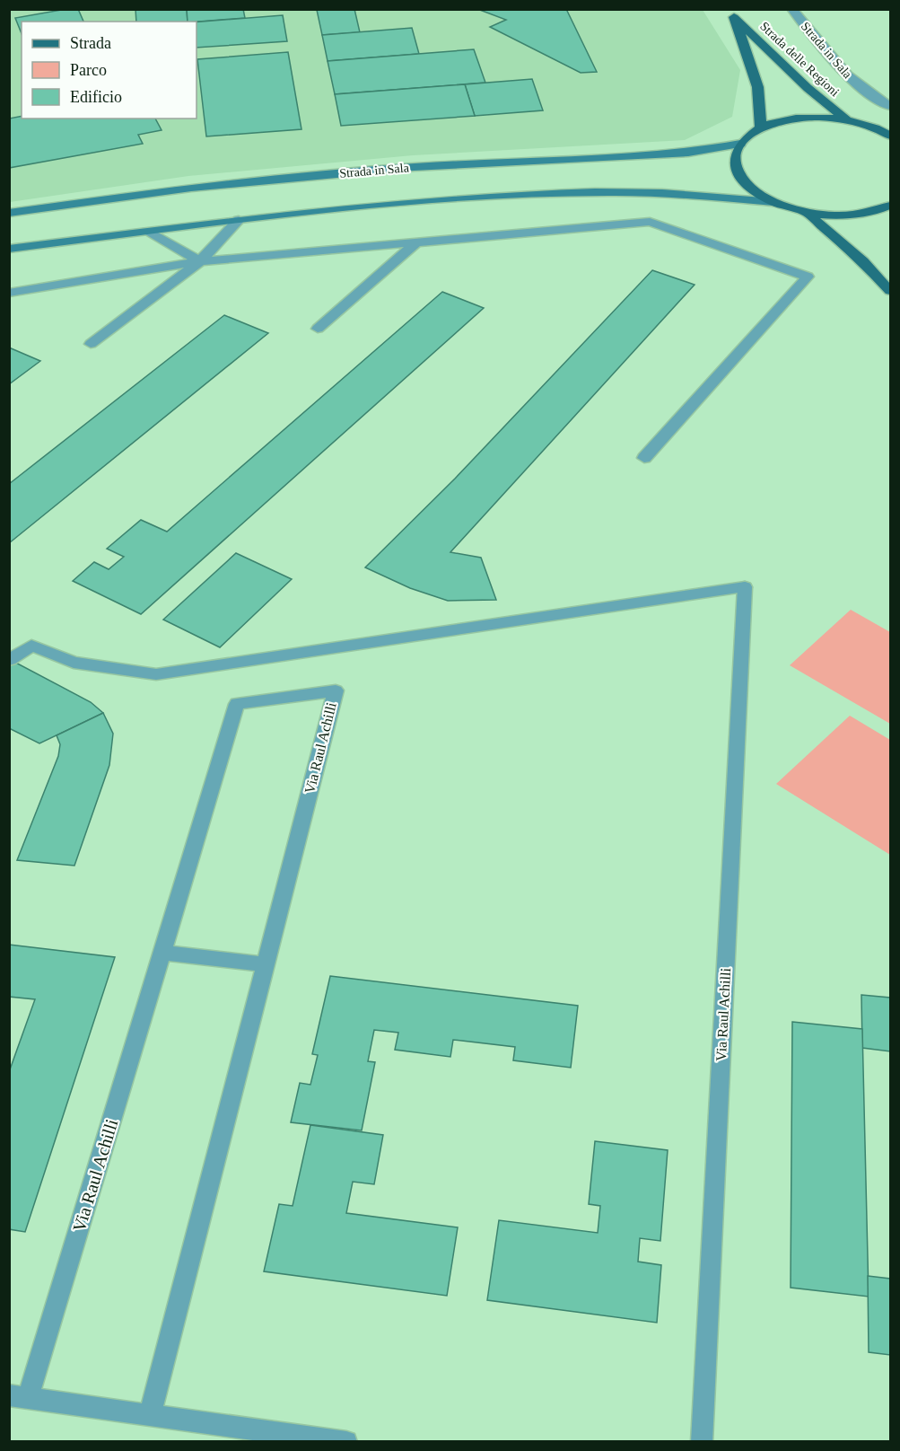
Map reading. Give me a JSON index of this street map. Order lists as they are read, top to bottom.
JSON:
{
  "streets": {
    "main road": ["Strada delle Regioni"],
    "street": ["Strada in Sala", "Via Raul Achilli"]
  },
  "legend": ["Strada", "Parco", "Edificio"]
}
